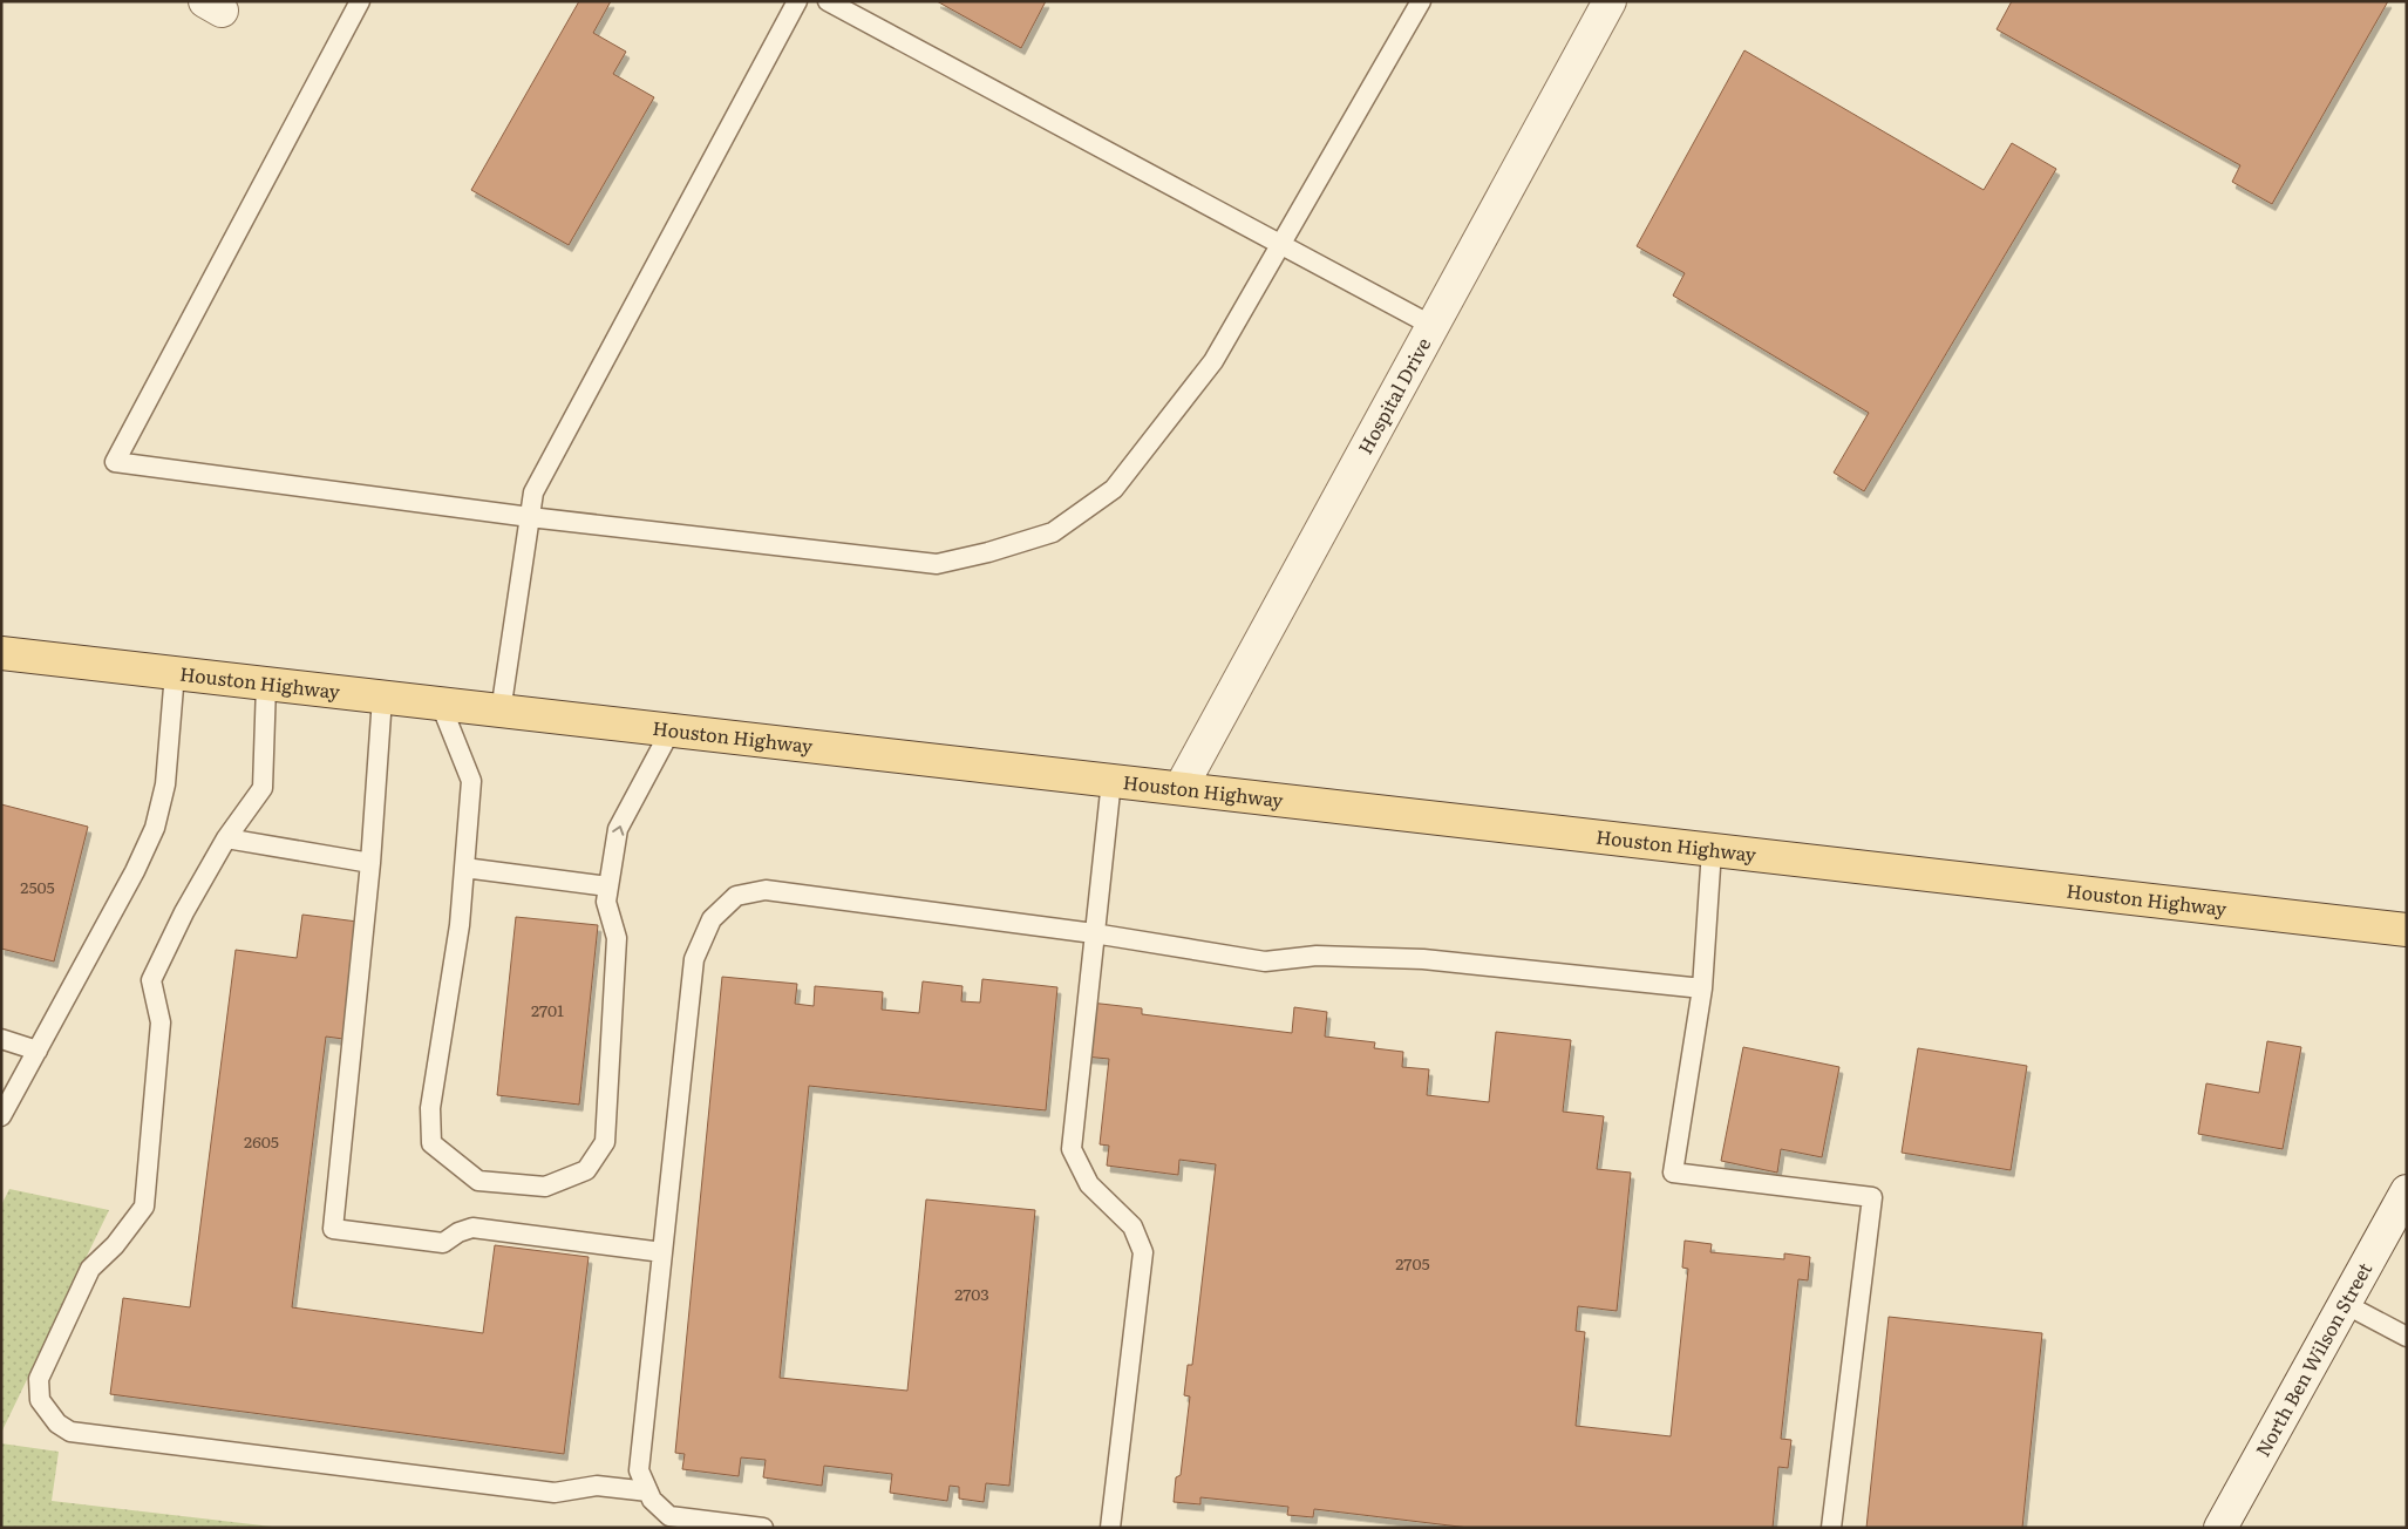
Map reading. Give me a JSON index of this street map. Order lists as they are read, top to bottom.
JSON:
{
  "streets": {
    "main road": ["Houston Highway"],
    "street": ["Hospital Drive", "North Ben Wilson Street"]
  },
  "crossings": [
    ["Hospital Drive", "Houston Highway"]
  ],
  "house_numbers": [
    "2505",
    "2701",
    "2605",
    "2705",
    "2703"
  ]
}
